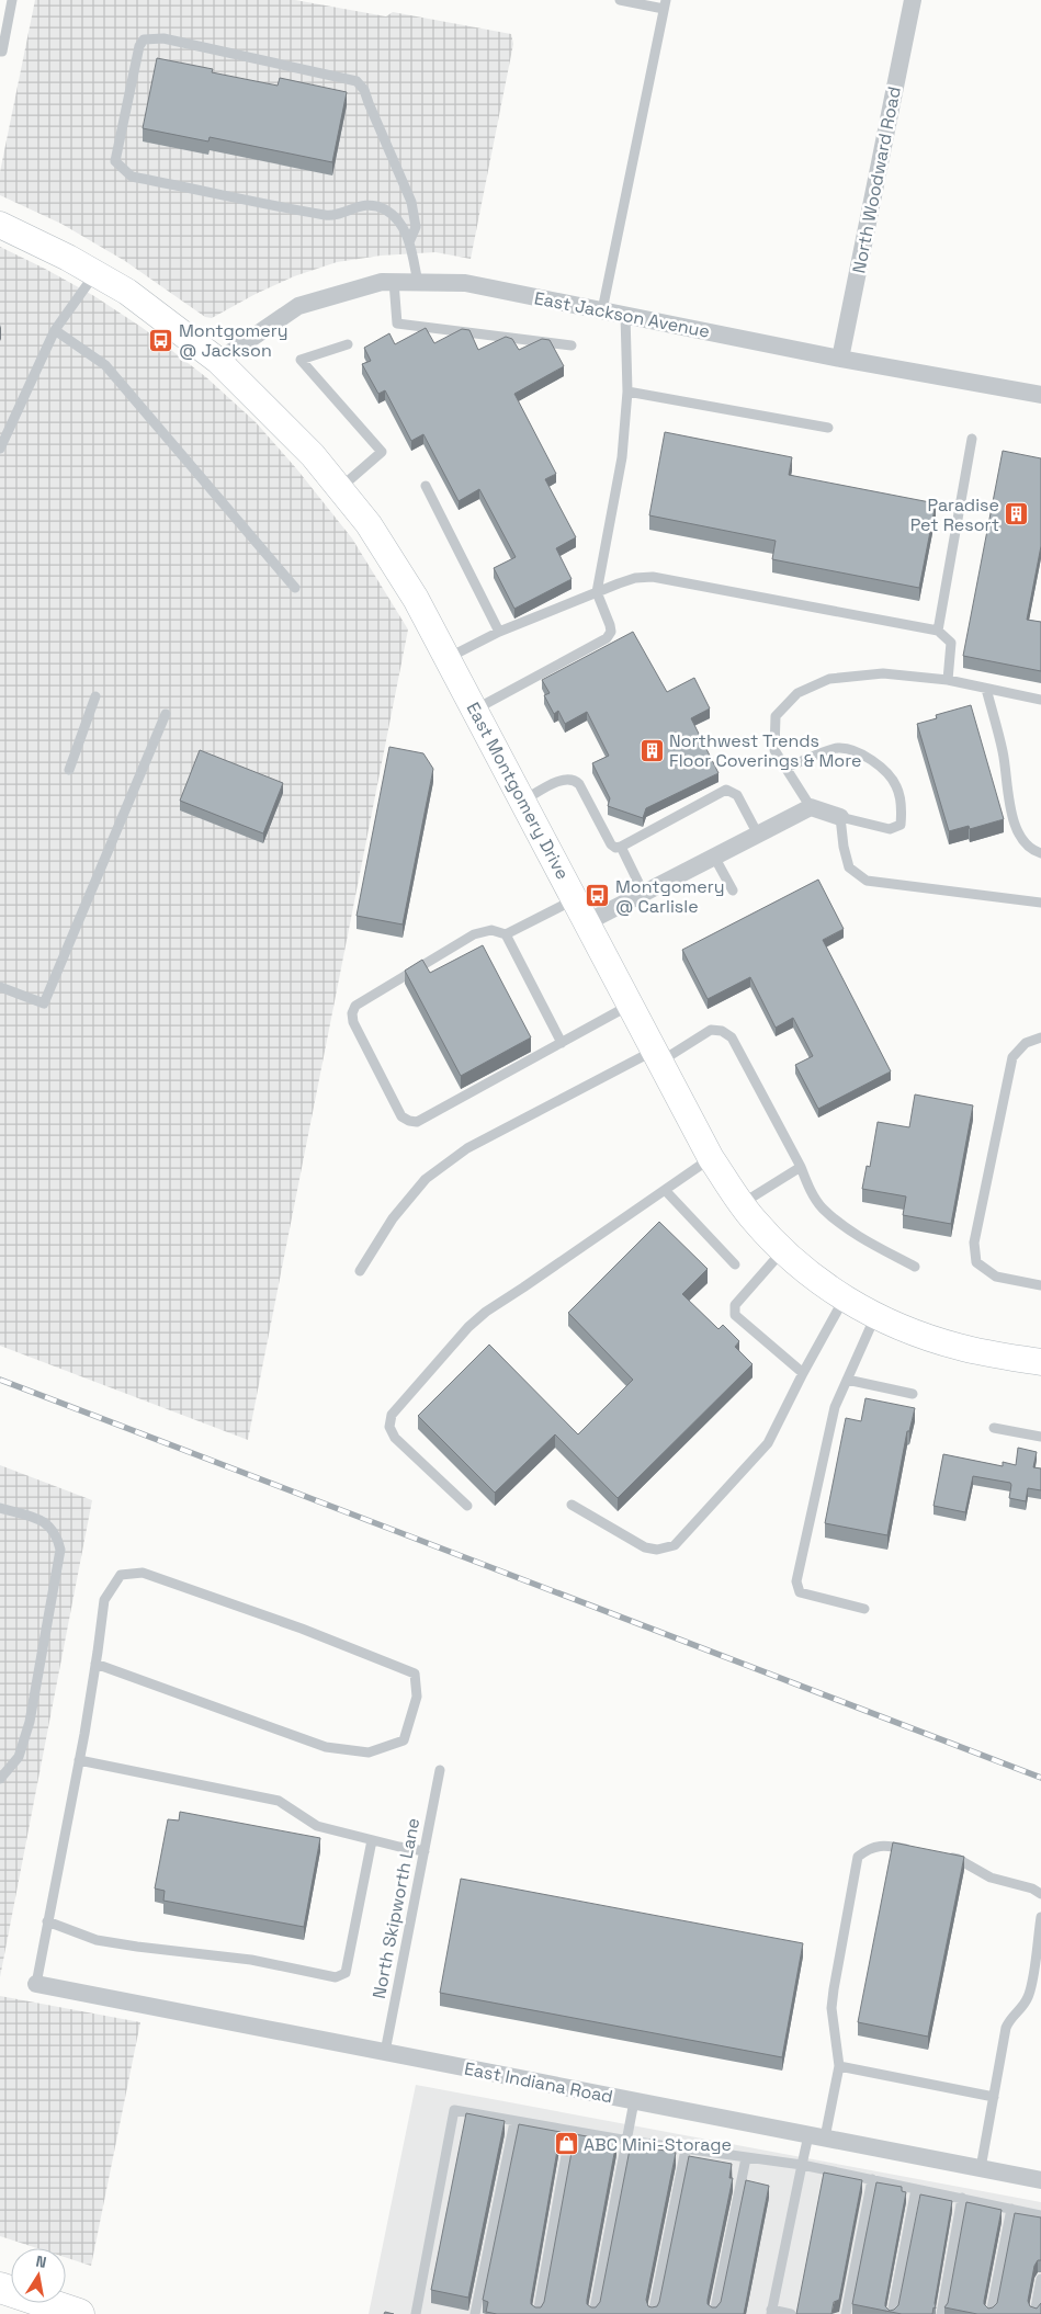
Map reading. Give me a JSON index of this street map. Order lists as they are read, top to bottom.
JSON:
{
  "streets": {
    "main road": ["East Montgomery Drive"],
    "street": ["North Woodward Road", "East Jackson Avenue", "East Indiana Road"],
    "lane": ["North Skipworth Lane"]
  },
  "crossings": [
    ["North Woodward Road", "East Jackson Avenue"],
    ["East Jackson Avenue", "East Montgomery Drive"],
    ["North Skipworth Lane", "East Indiana Road"]
  ],
  "places": {
    "bus stop": ["Montgomery @ Jackson", "Montgomery @ Carlisle"],
    "building": ["Paradise Pet Resort", "Northwest Trends Floor Coverings & More"],
    "shop": ["ABC Mini-Storage"]
  },
  "north": "top"
}
